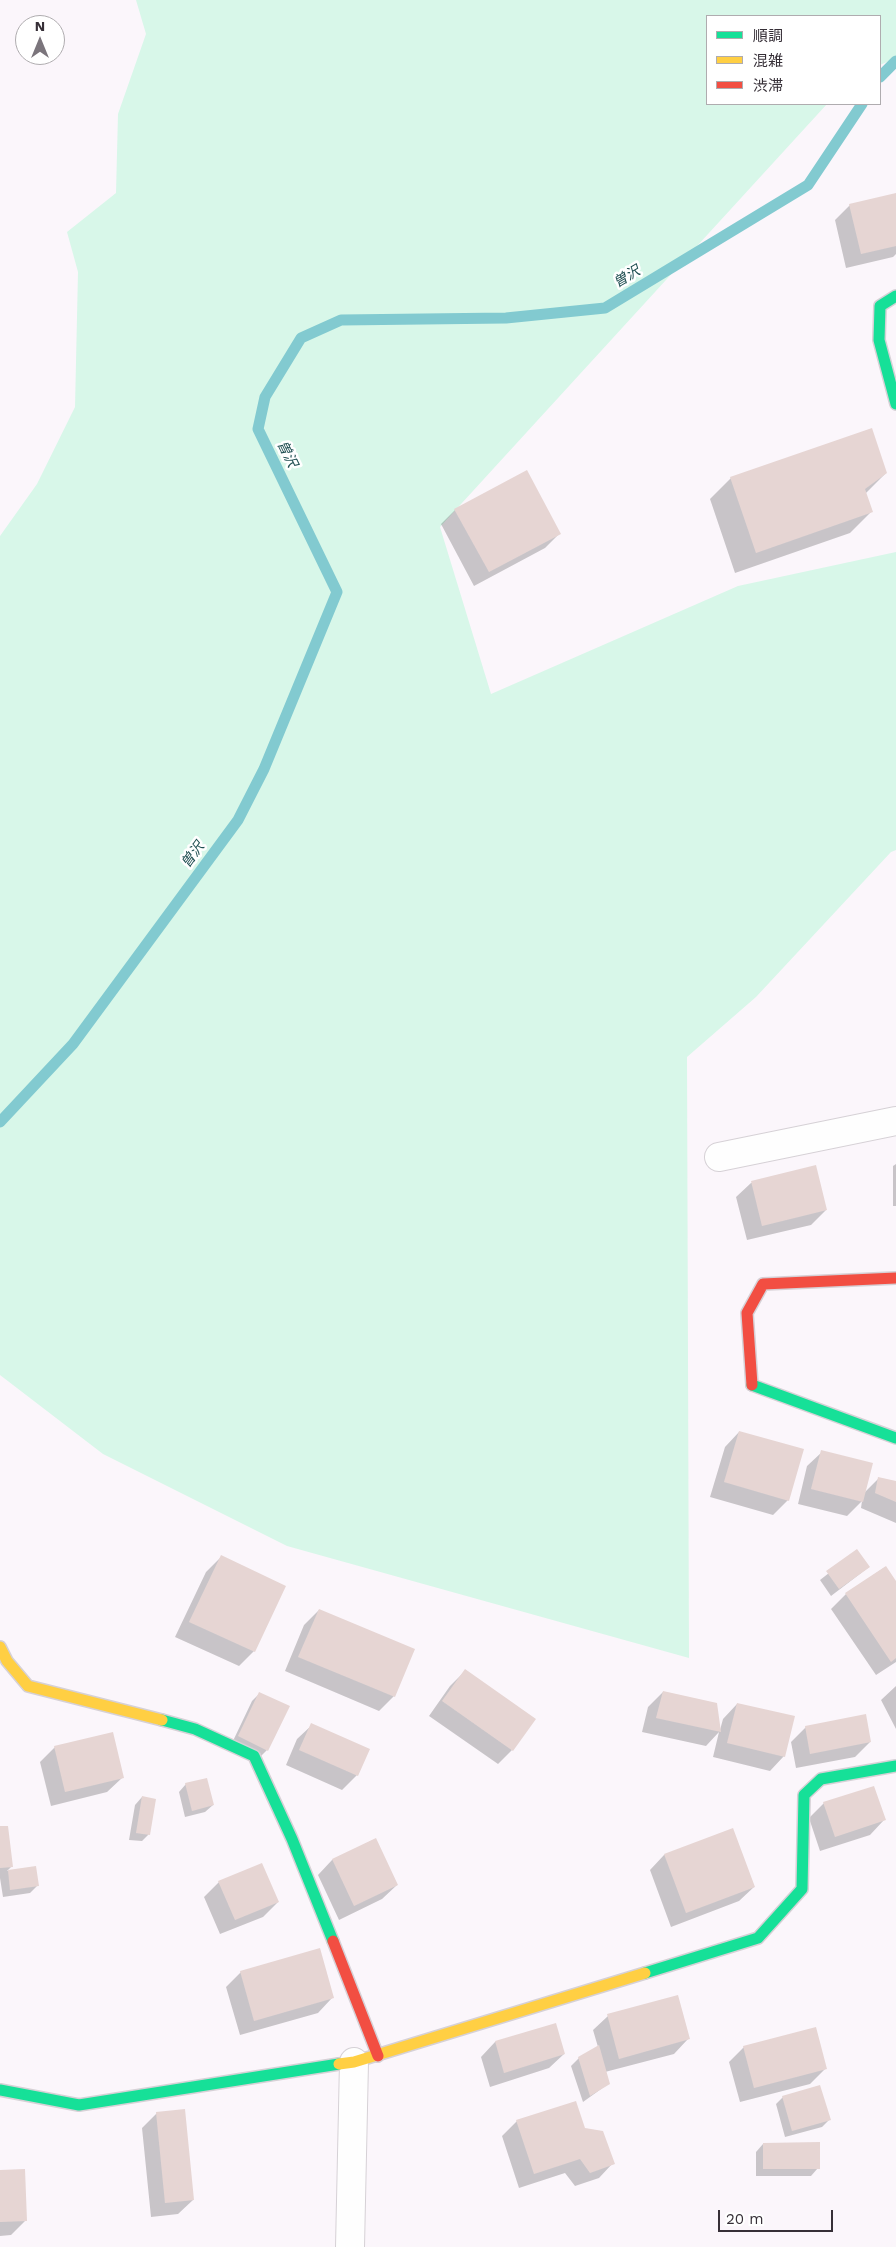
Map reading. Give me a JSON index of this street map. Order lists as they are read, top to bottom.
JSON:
{
  "water": ["曽沢"],
  "legend": ["順調", "混雑", "渋滞"],
  "scale_bar": "20 m",
  "north": "top"
}
